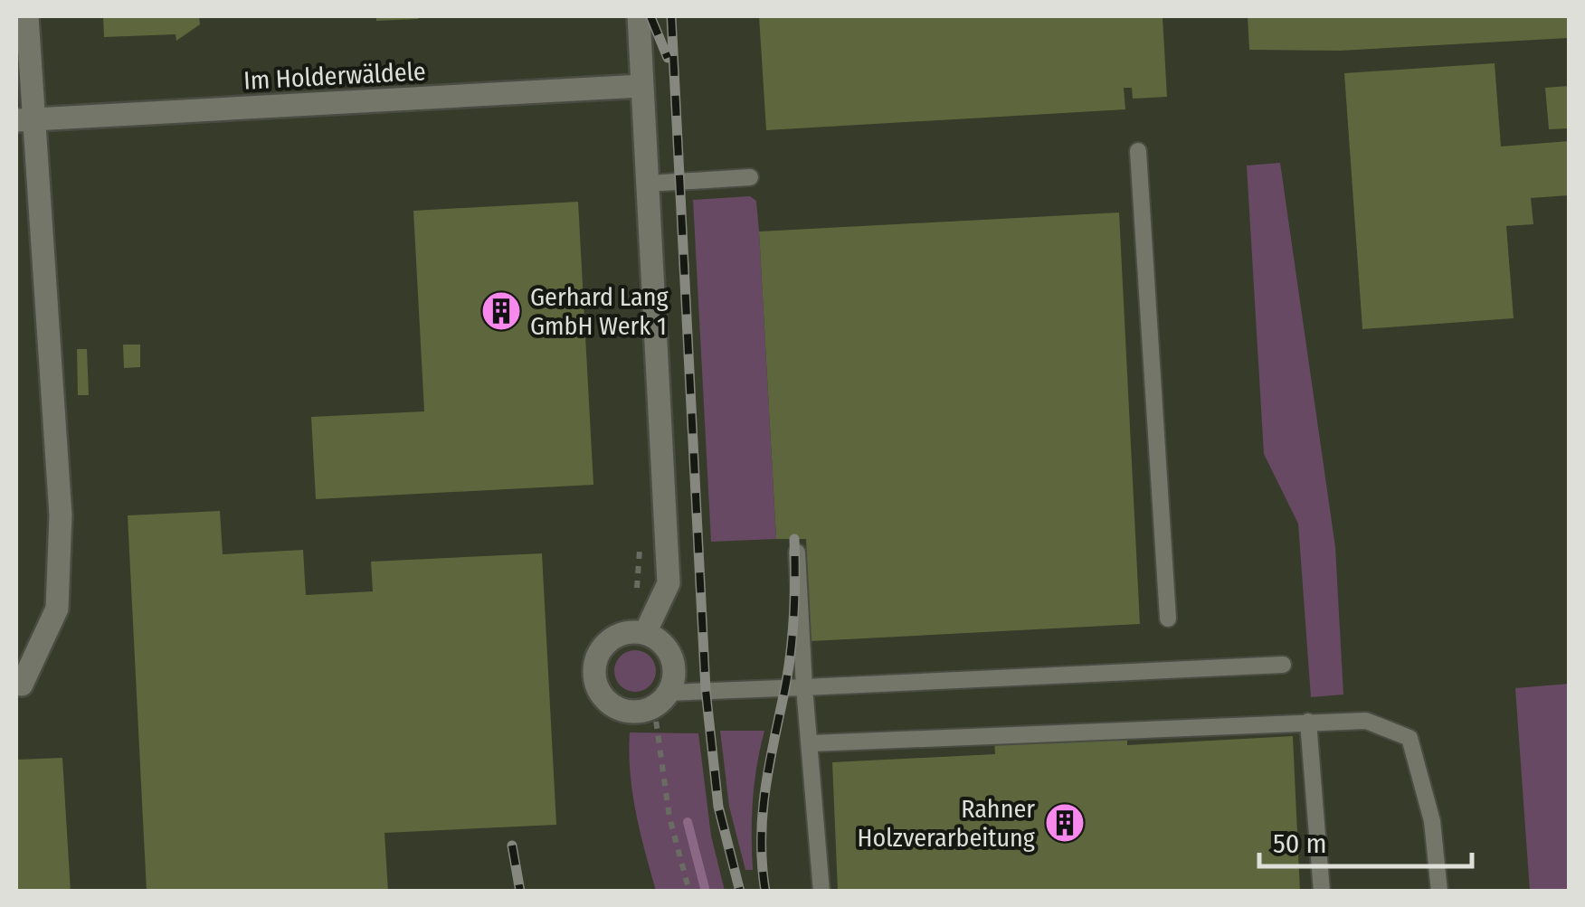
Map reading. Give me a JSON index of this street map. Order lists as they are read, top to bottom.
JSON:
{
  "streets": {
    "street": ["Im Holderwäldele"]
  },
  "places": {
    "building": ["Gerhard Lang GmbH Werk 1", "Rahner Holzverarbeitung"]
  },
  "scale_bar": "50 m"
}
